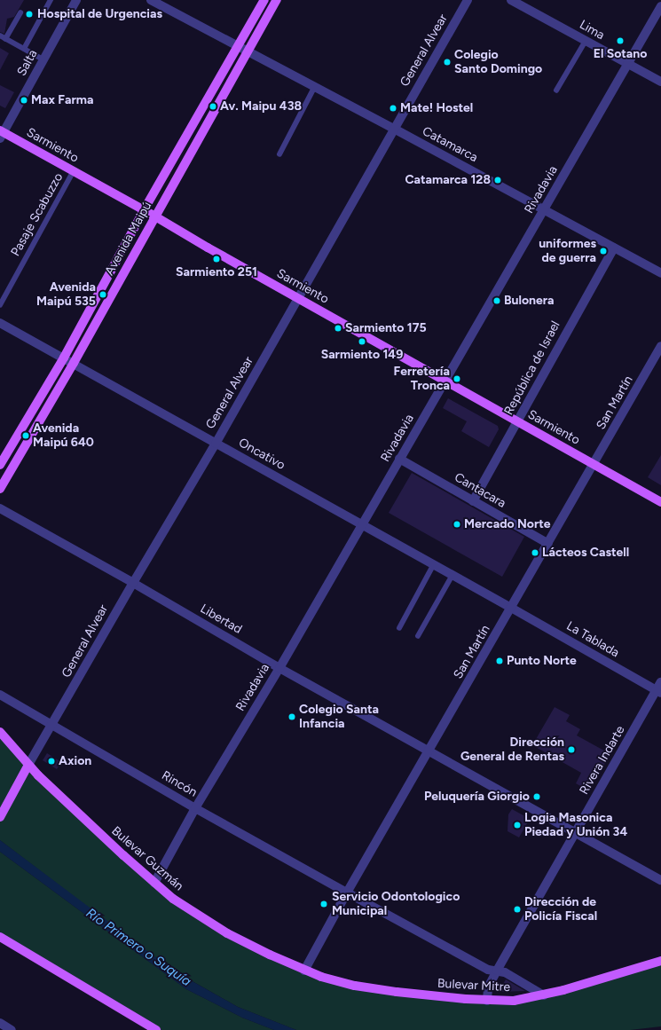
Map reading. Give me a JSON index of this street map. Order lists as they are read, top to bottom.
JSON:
{
  "streets": {
    "main road": [
      "General Alvear",
      "Sarmiento",
      "Avenida Maipú",
      "Bulevar Guzmán",
      "Bulevar Mitre"
    ],
    "street": [
      "Lima",
      "Salta",
      "Catamarca",
      "Rivadavia",
      "República de Israel",
      "San Martín",
      "Oncativo",
      "Cantacara",
      "Libertad",
      "La Tablada",
      "Rivera Indarte",
      "Rincón"
    ],
    "lane": ["Pasaje Scabuzzo"]
  },
  "crossings": [
    ["Lima", "Rivadavia"],
    ["General Alvear", "Catamarca"],
    ["General Alvear", "Sarmiento"],
    ["General Alvear", "Oncativo"],
    ["General Alvear", "Libertad"],
    ["General Alvear", "Rincón"],
    ["General Alvear", "Bulevar Guzmán"],
    ["Salta", "Sarmiento"],
    ["Catamarca", "Rivadavia"],
    ["Catamarca", "Avenida Maipú"],
    ["Catamarca", "República de Israel"],
    ["Sarmiento", "Rivadavia"],
    ["Sarmiento", "Pasaje Scabuzzo"],
    ["Sarmiento", "Avenida Maipú"],
    ["Sarmiento", "República de Israel"],
    ["Sarmiento", "San Martín"],
    ["Rivadavia", "Oncativo"],
    ["Rivadavia", "Cantacara"],
    ["Rivadavia", "Libertad"],
    ["Rivadavia", "Rincón"],
    ["Rivadavia", "Bulevar Guzmán"],
    ["Avenida Maipú", "Oncativo"],
    ["República de Israel", "Cantacara"],
    ["San Martín", "Oncativo"],
    ["San Martín", "Cantacara"],
    ["San Martín", "Libertad"],
    ["San Martín", "La Tablada"],
    ["San Martín", "Rincón"],
    ["San Martín", "Bulevar Guzmán"],
    ["San Martín", "Bulevar Mitre"],
    ["Oncativo", "La Tablada"],
    ["Libertad", "Rivera Indarte"],
    ["La Tablada", "Rivera Indarte"],
    ["Rivera Indarte", "Rincón"],
    ["Rivera Indarte", "Bulevar Mitre"],
    ["Rincón", "Bulevar Mitre"],
    ["Bulevar Guzmán", "Bulevar Mitre"]
  ],
  "water": ["Río Primero o Suquía"],
  "places": [
    "Hospital de Urgencias",
    "El Sotano",
    "Colegio Santo Domingo",
    "Max Farma",
    "Av. Maipu 438",
    "Mate! Hostel",
    "Catamarca 128",
    "uniformes de guerra",
    "Sarmiento 251",
    "Avenida Maipú 535",
    "Bulonera",
    "Sarmiento 175",
    "Sarmiento 149",
    "Ferretería Tronca",
    "Avenida Maipú 640",
    "Mercado Norte",
    "Lácteos Castell",
    "Punto Norte",
    "Colegio Santa Infancia",
    "Dirección General de Rentas",
    "Axion",
    "Peluquería Giorgio",
    "Logia Masonica Piedad y Unión 34",
    "Servicio Odontologico Municipal",
    "Dirección de Policía Fiscal"
  ]
}
